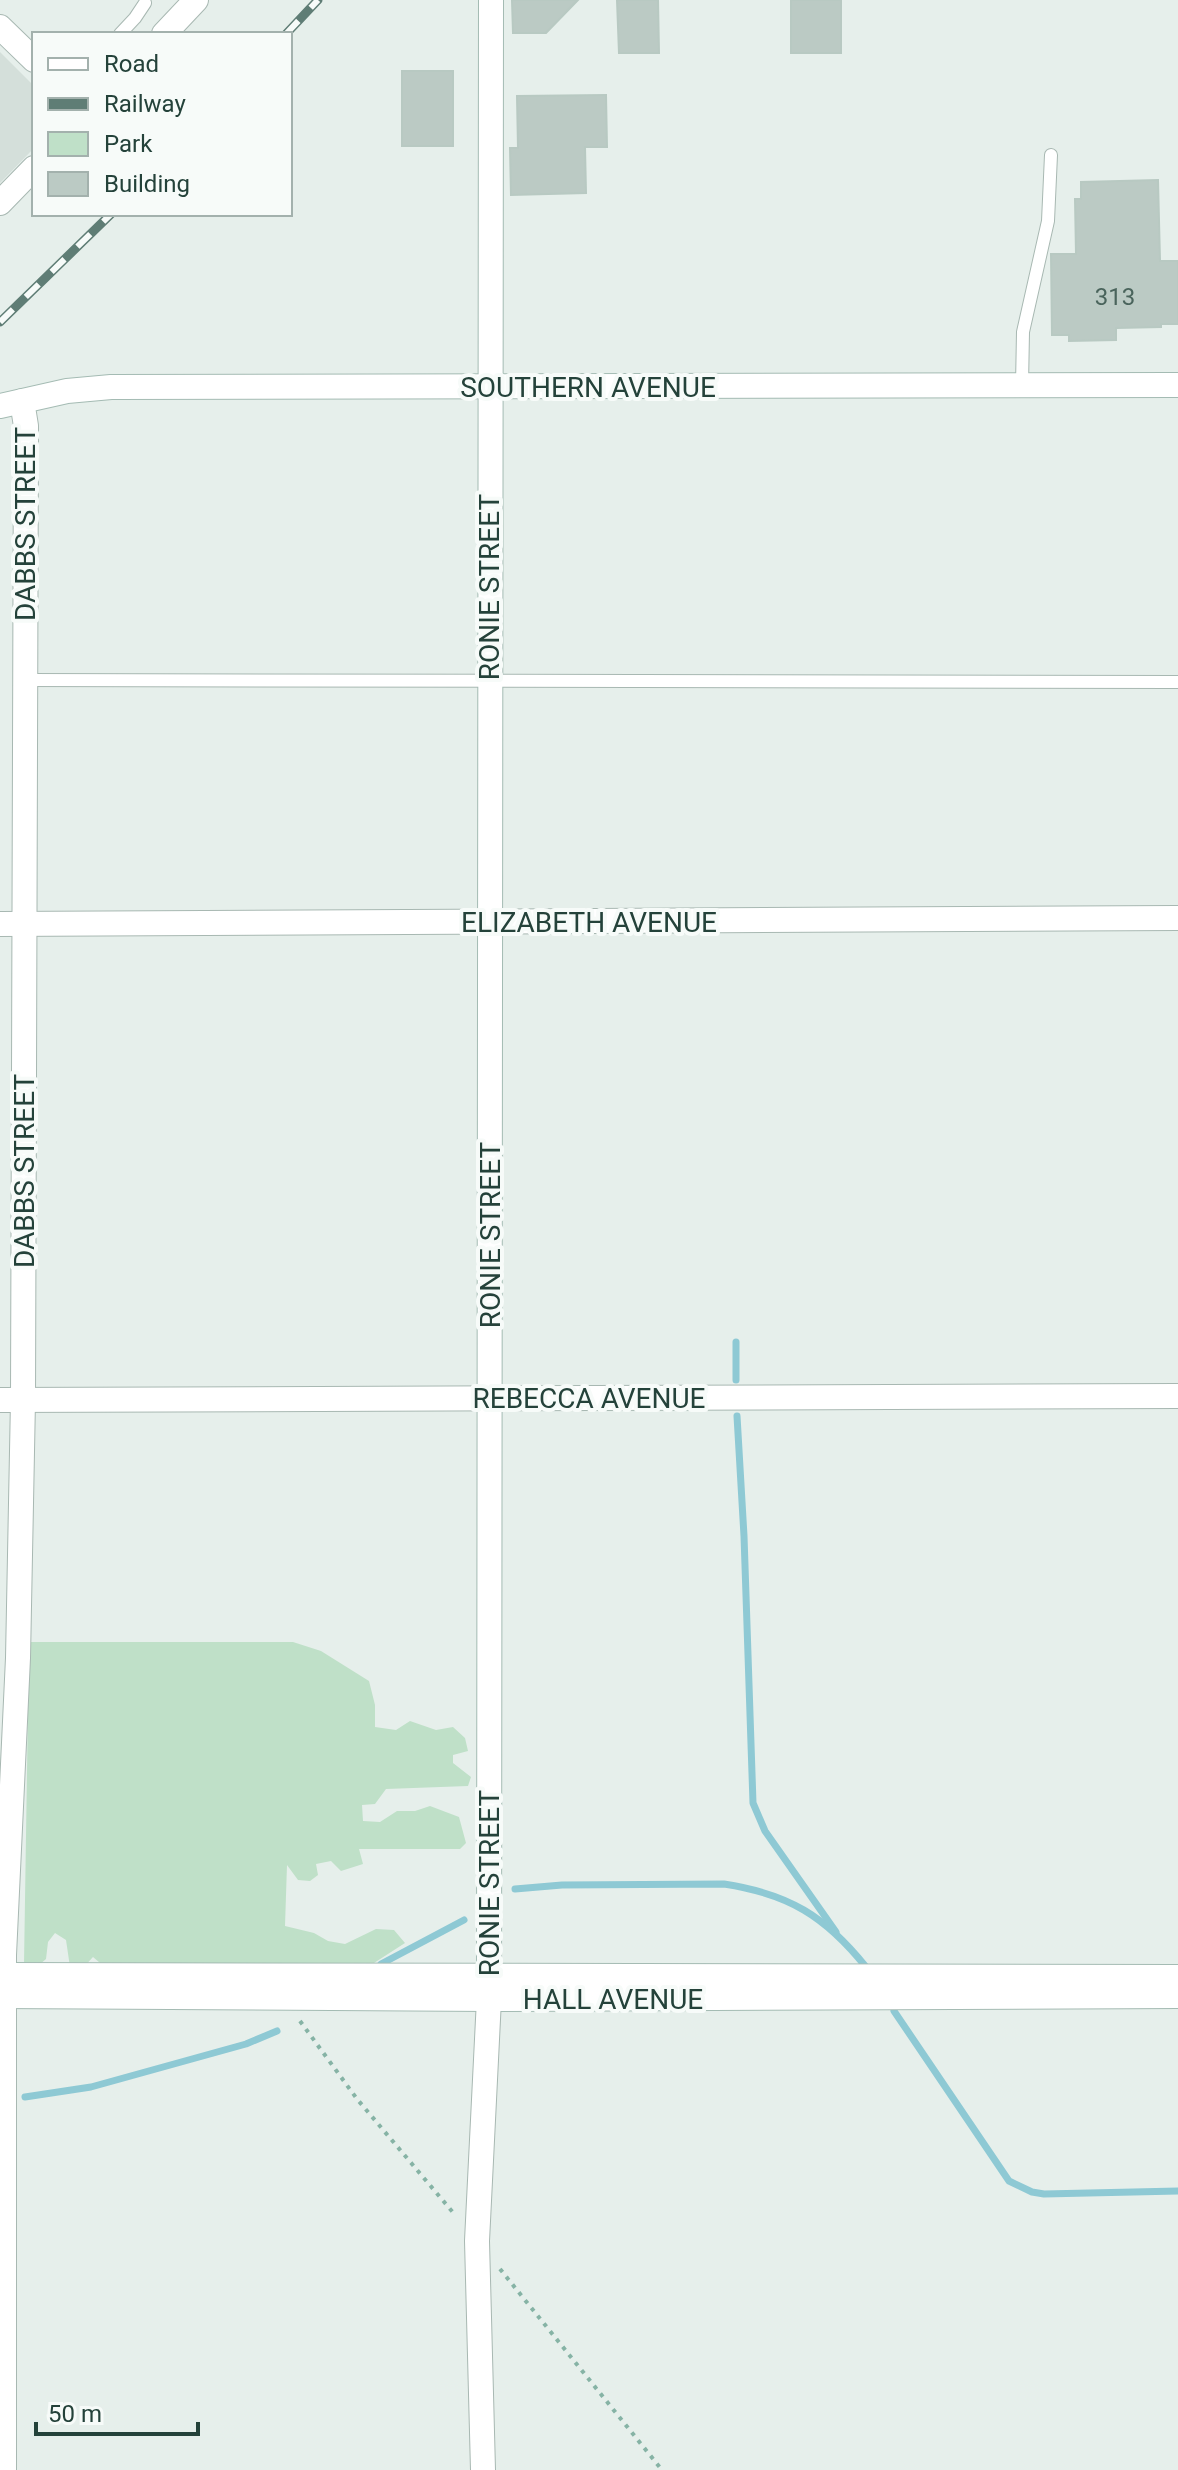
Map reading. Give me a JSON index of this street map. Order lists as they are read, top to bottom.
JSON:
{
  "streets": {
    "street": [
      "SOUTHERN AVENUE",
      "DABBS STREET",
      "RONIE STREET",
      "ELIZABETH AVENUE",
      "REBECCA AVENUE",
      "HALL AVENUE"
    ]
  },
  "crossings": [
    ["SOUTHERN AVENUE", "DABBS STREET"],
    ["SOUTHERN AVENUE", "RONIE STREET"],
    ["DABBS STREET", "ELIZABETH AVENUE"],
    ["DABBS STREET", "REBECCA AVENUE"],
    ["DABBS STREET", "HALL AVENUE"],
    ["RONIE STREET", "ELIZABETH AVENUE"],
    ["RONIE STREET", "REBECCA AVENUE"],
    ["RONIE STREET", "HALL AVENUE"]
  ],
  "house_numbers": ["313"],
  "legend": [
    "Road",
    "Railway",
    "Park",
    "Building"
  ],
  "scale_bar": "50 m"
}
